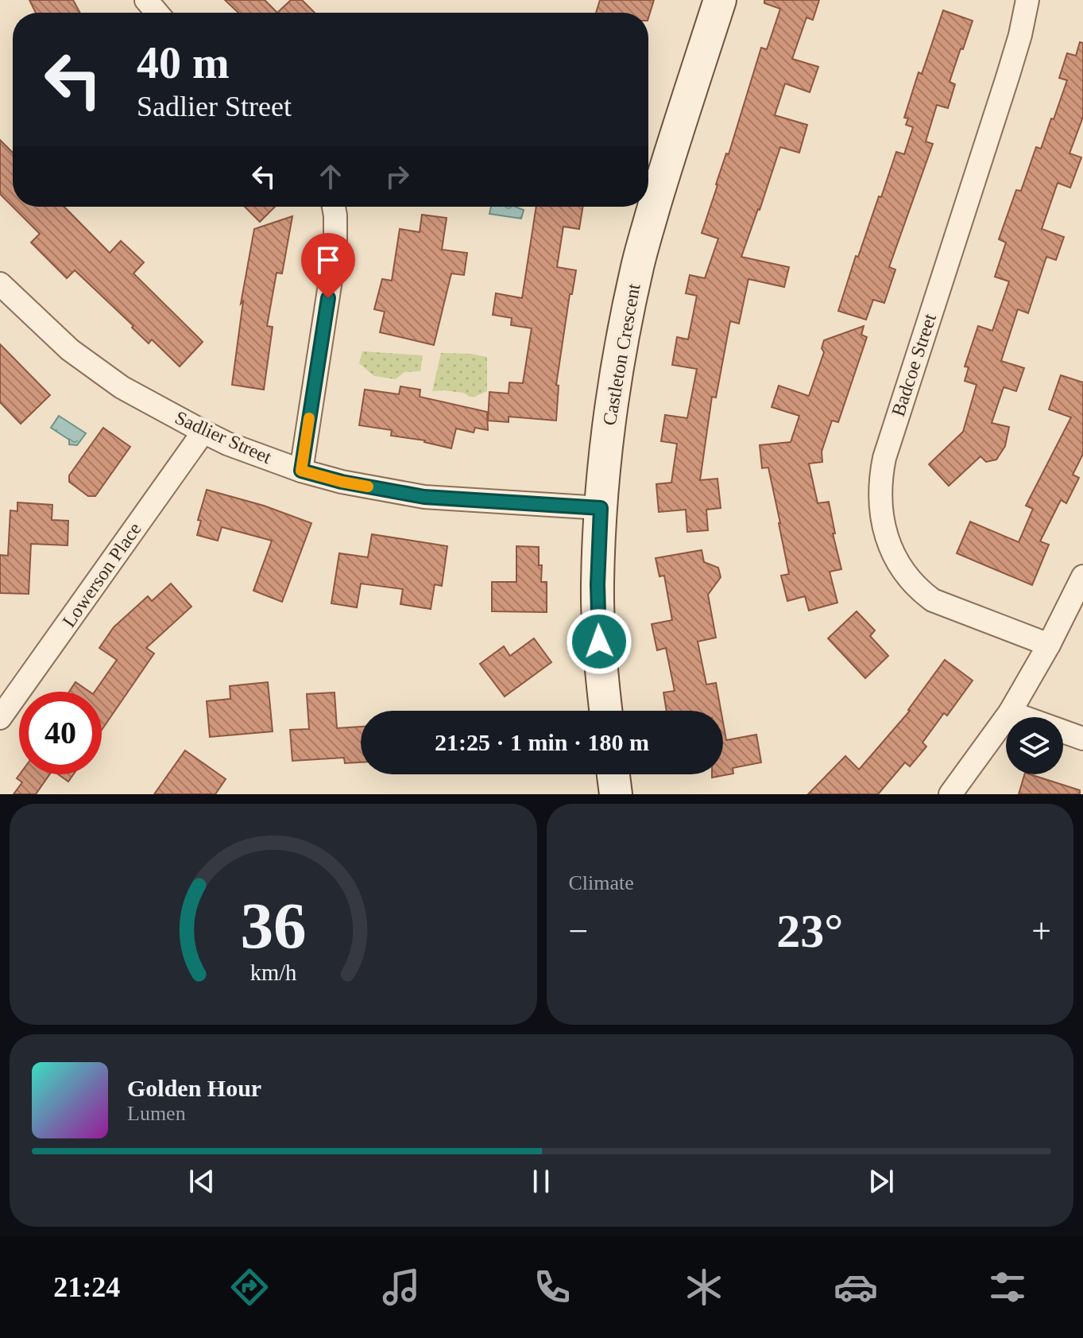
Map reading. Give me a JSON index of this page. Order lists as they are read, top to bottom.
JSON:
{
  "streets": {
    "street": [
      "Castleton Crescent",
      "Badcoe Street",
      "Sadlier Street",
      "Lowerson Place"
    ]
  },
  "crossings": [
    ["Castleton Crescent", "Sadlier Street"],
    ["Sadlier Street", "Lowerson Place"]
  ],
  "page": {
    "turn": ["40 m", "Sadlier Street"],
    "limit": "40",
    "trip": "21:25 · 1 min · 180 m",
    "tile": "Climate",
    "heat": ["−", "23°", "+"],
    "song": ["Golden Hour", "Lumen"],
    "tabs": "21:24",
    "gauge": ["36", "km/h"]
  }
}
